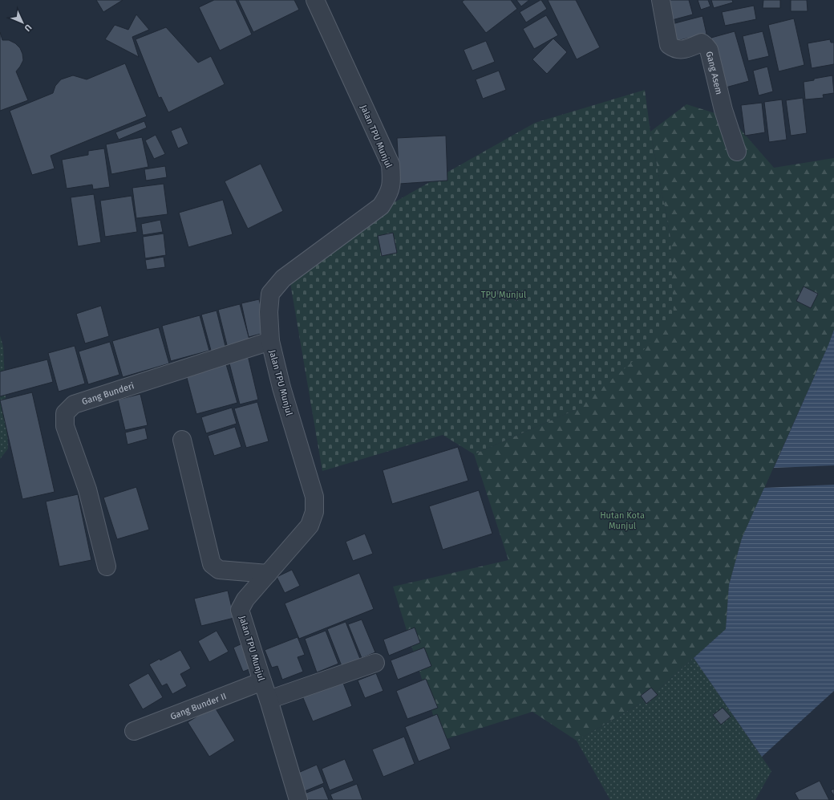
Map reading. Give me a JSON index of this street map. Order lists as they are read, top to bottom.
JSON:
{
  "streets": {
    "street": [
      "Gang Asem",
      "Jalan TPU Munjul",
      "Gang Bunderi",
      "Gang Bunder II"
    ]
  },
  "crossings": [
    ["Jalan TPU Munjul", "Gang Bunderi"],
    ["Jalan TPU Munjul", "Gang Bunder II"]
  ],
  "parks": ["TPU Munjul", "Hutan Kota Munjul"],
  "north": "bottom right"
}
